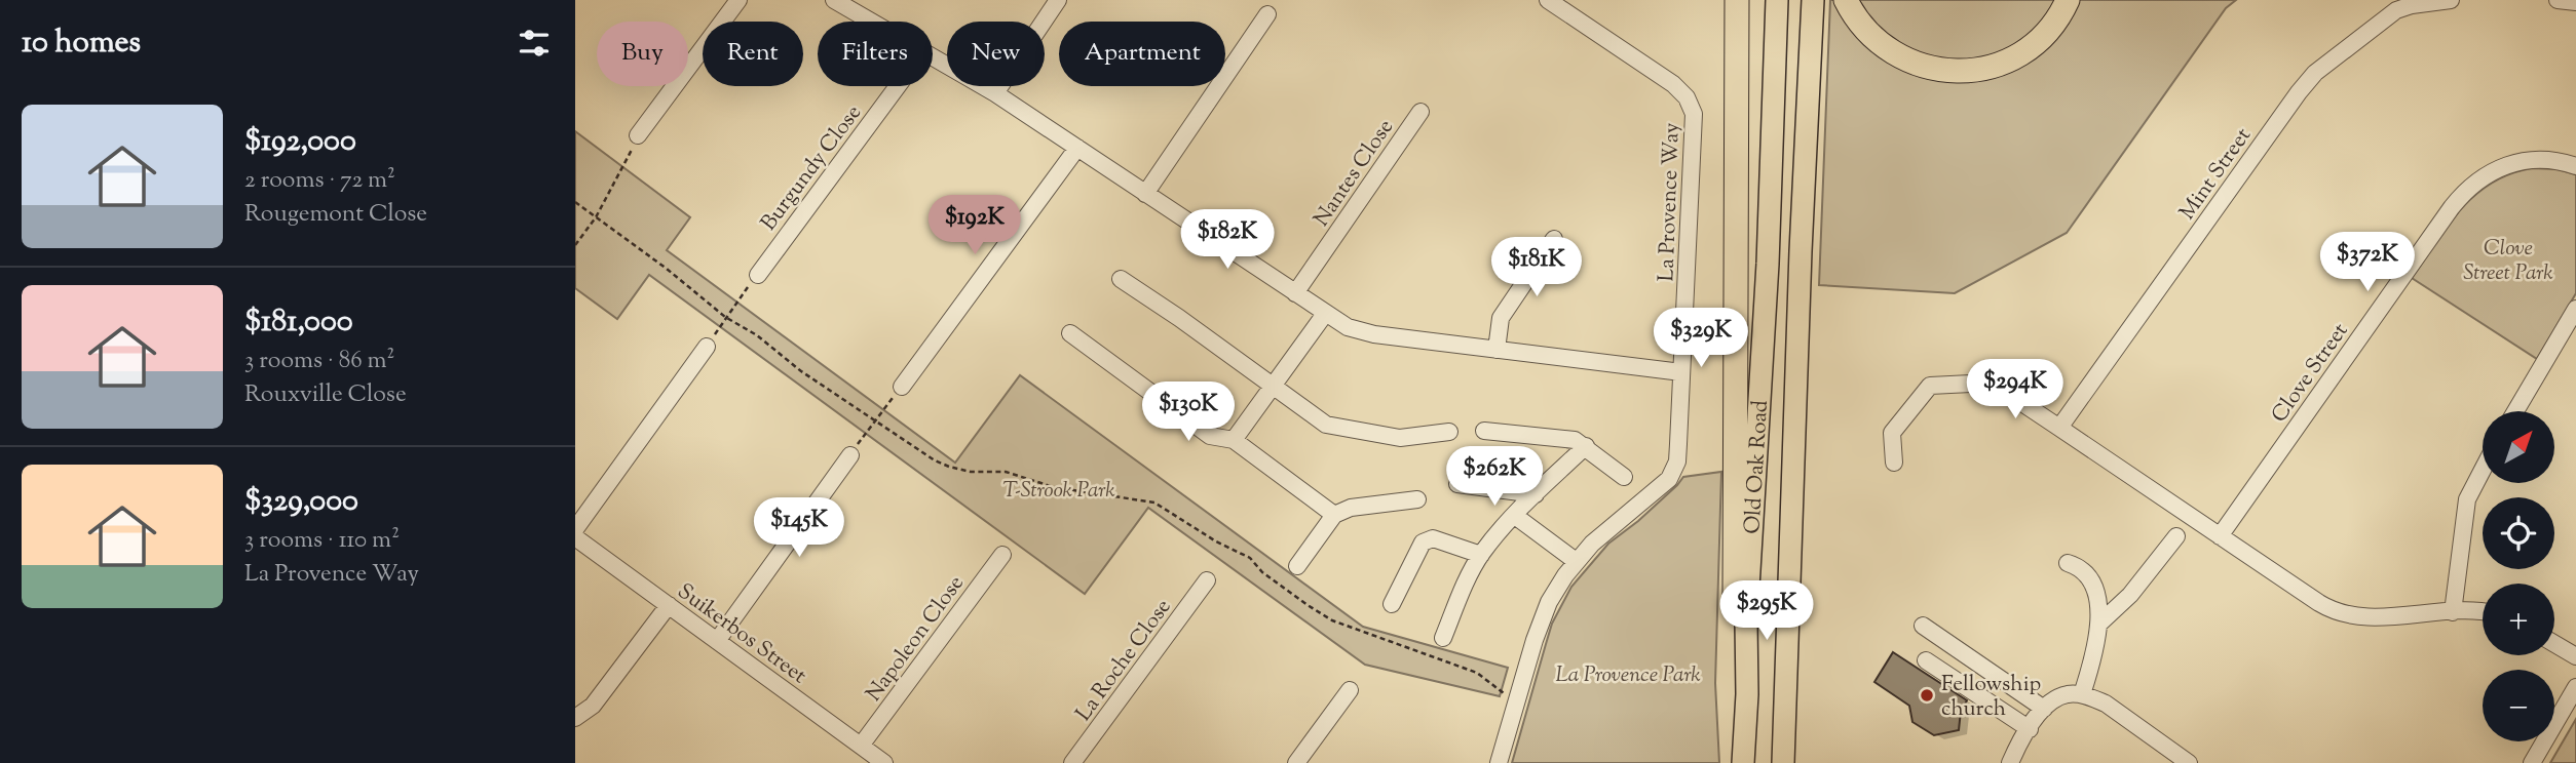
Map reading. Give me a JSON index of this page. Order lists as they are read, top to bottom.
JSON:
{
  "streets": {
    "main road": ["Old Oak Road"],
    "street": [
      "Burgundy Close",
      "Nantes Close",
      "Mint Street",
      "La Provence Way",
      "Clove Street",
      "Suikerbos Street",
      "Napoleon Close",
      "La Roche Close"
    ]
  },
  "crossings": [
    ["Suikerbos Street", "Napoleon Close"]
  ],
  "parks": ["Clove Street Park", "T-Strook Park", "La Provence Park"],
  "places": ["Fellowship church"],
  "north": "top right",
  "page": {
    "heading": "10 homes",
    "chip": [
      "Buy",
      "Rent",
      "Filters",
      "New",
      "Apartment"
    ],
    "list": [
      {
        "name": "$192,000",
        "note": "2 rooms · 72 m² · Rougemont Close"
      },
      {
        "name": "$181,000",
        "note": "3 rooms · 86 m² · Rouxville Close"
      },
      {
        "name": "$329,000",
        "note": "3 rooms · 110 m² · La Provence Way"
      }
    ],
    "price": [
      "$192K",
      "$182K",
      "$372K",
      "$181K",
      "$329K",
      "$294K",
      "$130K",
      "$262K",
      "$145K",
      "$295K"
    ],
    "map_buttons": ["+", "−"]
  }
}
